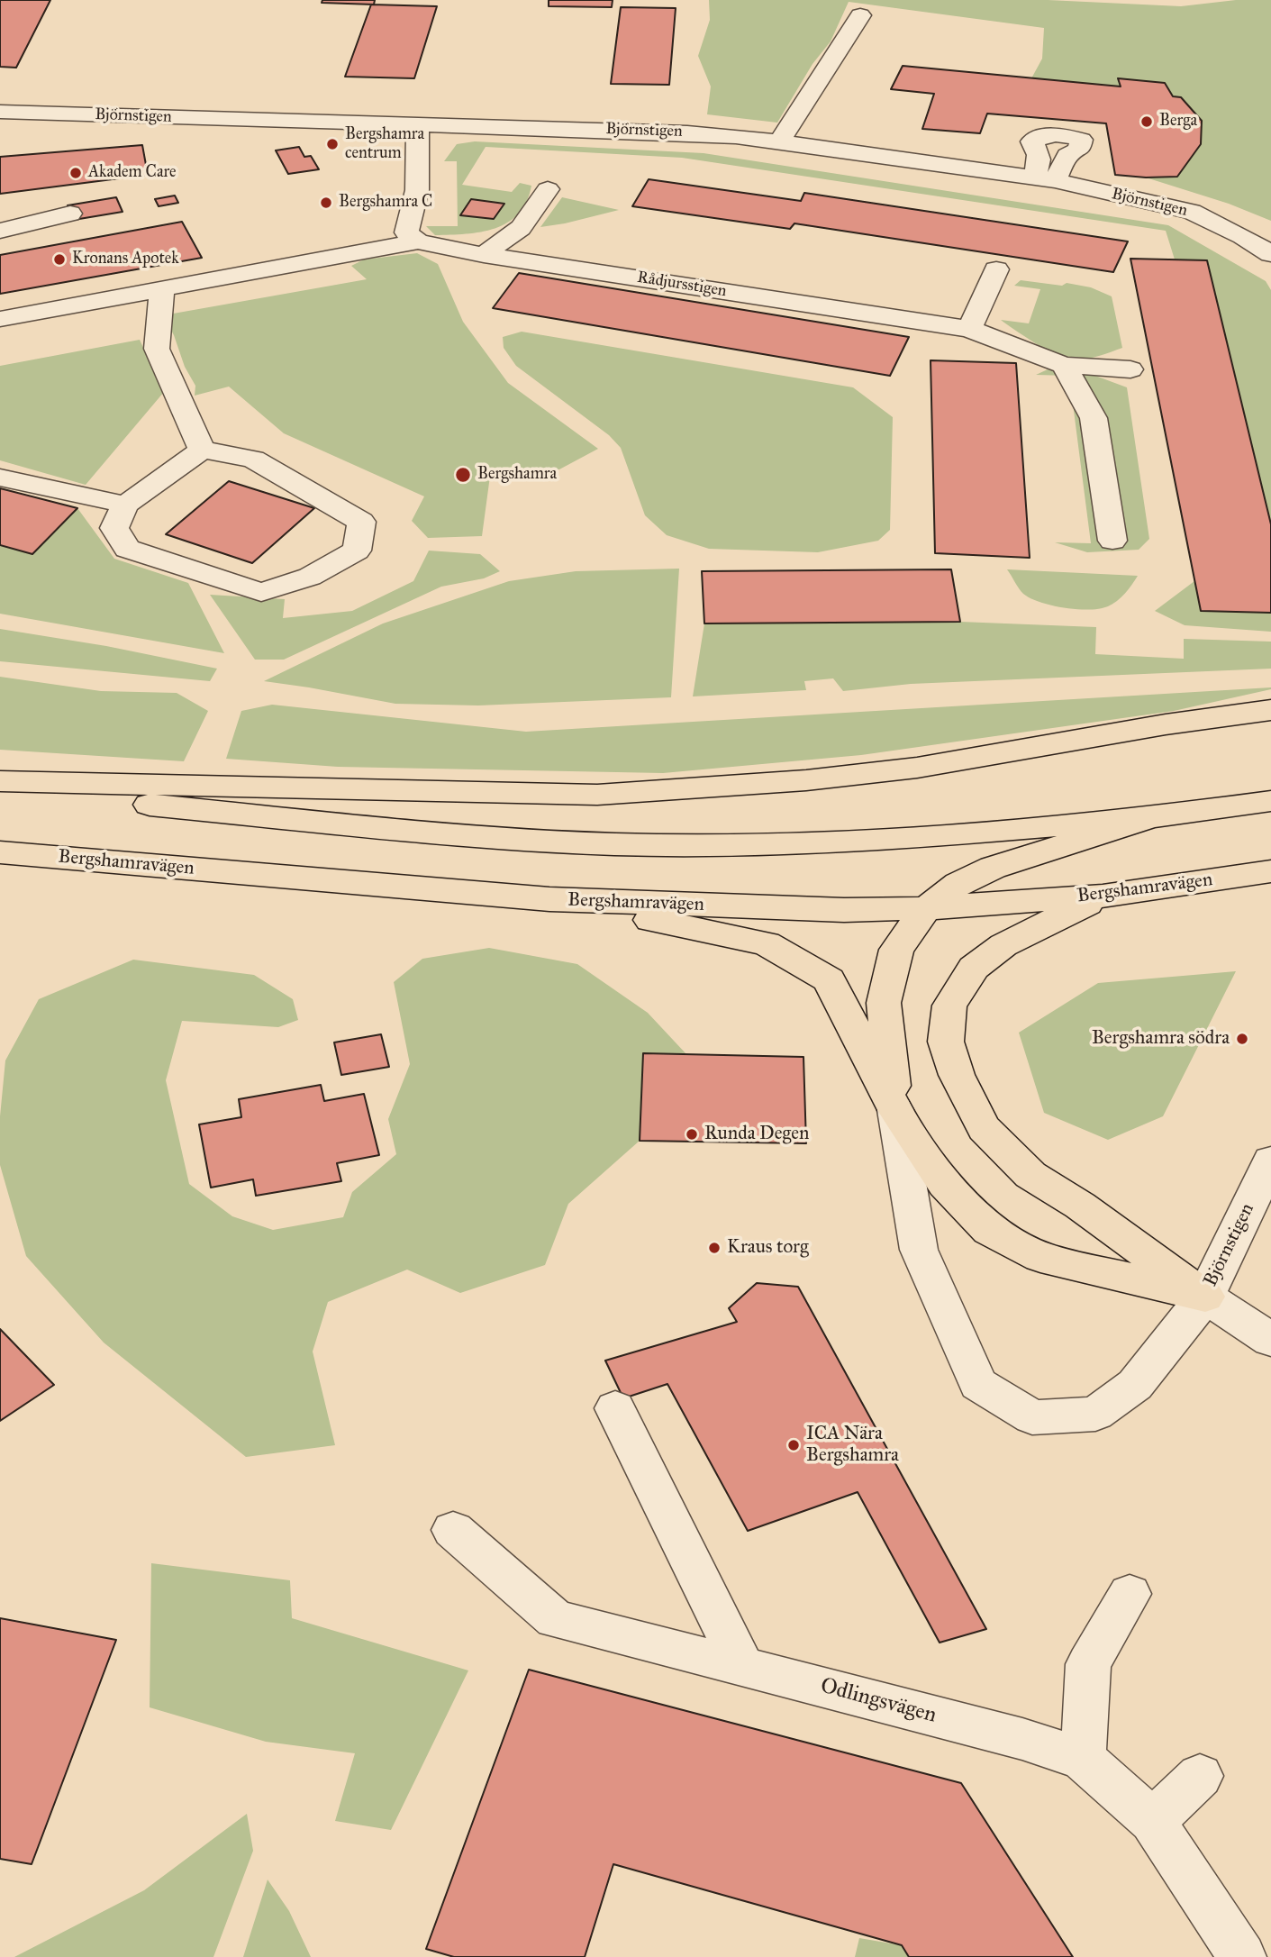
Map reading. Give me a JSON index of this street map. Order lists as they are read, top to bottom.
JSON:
{
  "streets": {
    "highway": ["Bergshamravägen"],
    "street": ["Björnstigen", "Rådjursstigen", "Odlingsvägen"]
  },
  "places": [
    "Berga",
    "Bergshamra centrum",
    "Akadem Care",
    "Bergshamra C",
    "Kronans Apotek",
    "Bergshamra",
    "Bergshamra södra",
    "Runda Degen",
    "Kraus torg",
    "ICA Nära Bergshamra"
  ]
}
